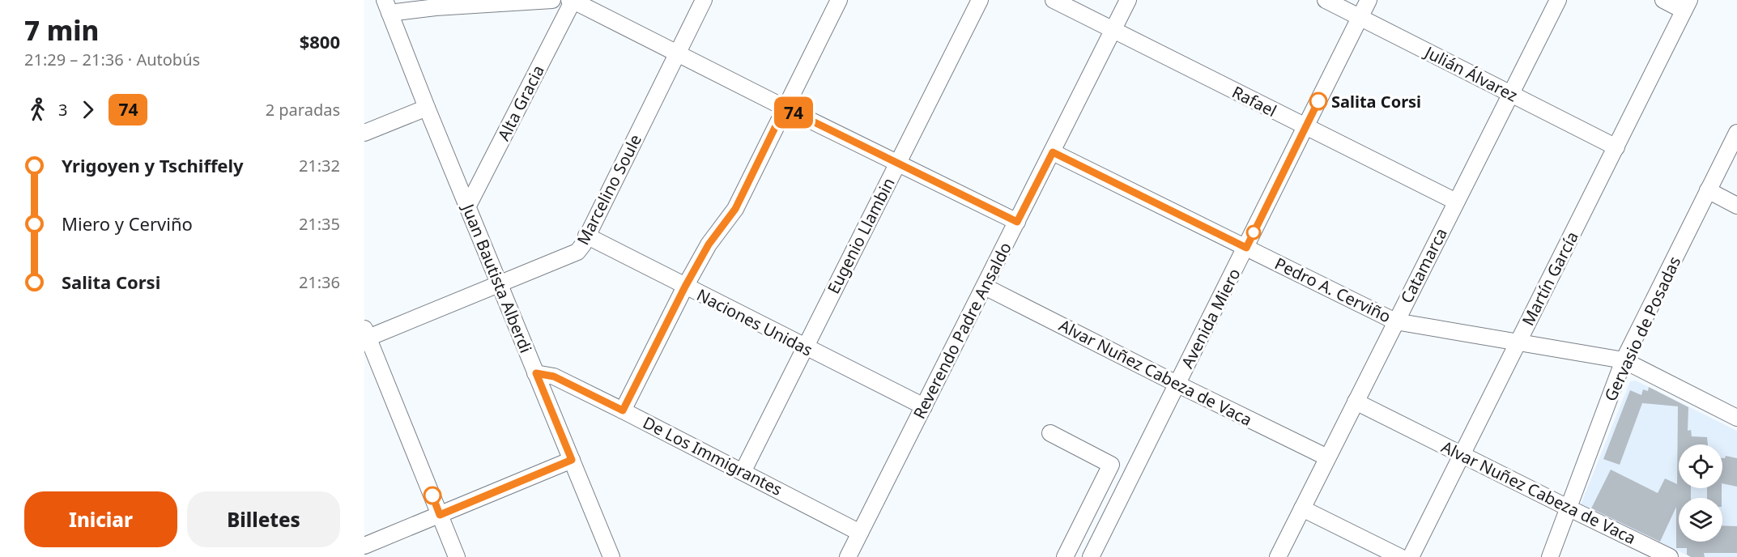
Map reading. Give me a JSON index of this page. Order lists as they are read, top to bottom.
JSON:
{
  "streets": {
    "street": [
      "Julián Álvarez",
      "Rafael",
      "Alta Gracia",
      "Marcelino Soule",
      "Eugenio Llambin",
      "Catamarca",
      "Juan Bautista Alberdi",
      "Martín García",
      "Pedro A. Cerviño",
      "Avenida Miero",
      "Naciones Unidas",
      "Gervasio de Posadas",
      "Reverendo Padre Ansaldo",
      "Alvar Nuñez Cabeza de Vaca",
      "De Los Immigrantes"
    ]
  },
  "crossings": [
    ["Julián Álvarez", "Catamarca"],
    ["Julián Álvarez", "Martín García"],
    ["Julián Álvarez", "Avenida Miero"],
    ["Rafael", "Catamarca"],
    ["Rafael", "Avenida Miero"],
    ["Rafael", "Reverendo Padre Ansaldo"],
    ["Alta Gracia", "Juan Bautista Alberdi"],
    ["Marcelino Soule", "Juan Bautista Alberdi"],
    ["Marcelino Soule", "Naciones Unidas"],
    ["Eugenio Llambin", "Naciones Unidas"],
    ["Eugenio Llambin", "De Los Immigrantes"],
    ["Catamarca", "Pedro A. Cerviño"],
    ["Catamarca", "Alvar Nuñez Cabeza de Vaca"],
    ["Juan Bautista Alberdi", "De Los Immigrantes"],
    ["Martín García", "Pedro A. Cerviño"],
    ["Martín García", "Alvar Nuñez Cabeza de Vaca"],
    ["Pedro A. Cerviño", "Avenida Miero"],
    ["Pedro A. Cerviño", "Gervasio de Posadas"],
    ["Pedro A. Cerviño", "Reverendo Padre Ansaldo"],
    ["Avenida Miero", "Alvar Nuñez Cabeza de Vaca"],
    ["Naciones Unidas", "Reverendo Padre Ansaldo"],
    ["Gervasio de Posadas", "Alvar Nuñez Cabeza de Vaca"],
    ["Reverendo Padre Ansaldo", "Alvar Nuñez Cabeza de Vaca"],
    ["Reverendo Padre Ansaldo", "De Los Immigrantes"]
  ],
  "places": ["Salita Corsi"],
  "lines": ["bus line 74"],
  "page": {
    "heading": ["7 min", "21:29 – 21:36 · Autobús", "$800"],
    "on_map": "74",
    "legs": ["3", "74", "2 paradas"],
    "list": [
      {
        "name": "Yrigoyen y Tschiffely",
        "value": "21:32"
      },
      {
        "name": "Miero y Cerviño",
        "value": "21:35"
      },
      {
        "name": "Salita Corsi",
        "value": "21:36"
      }
    ],
    "buttons": ["Iniciar", "Billetes"]
  }
}
